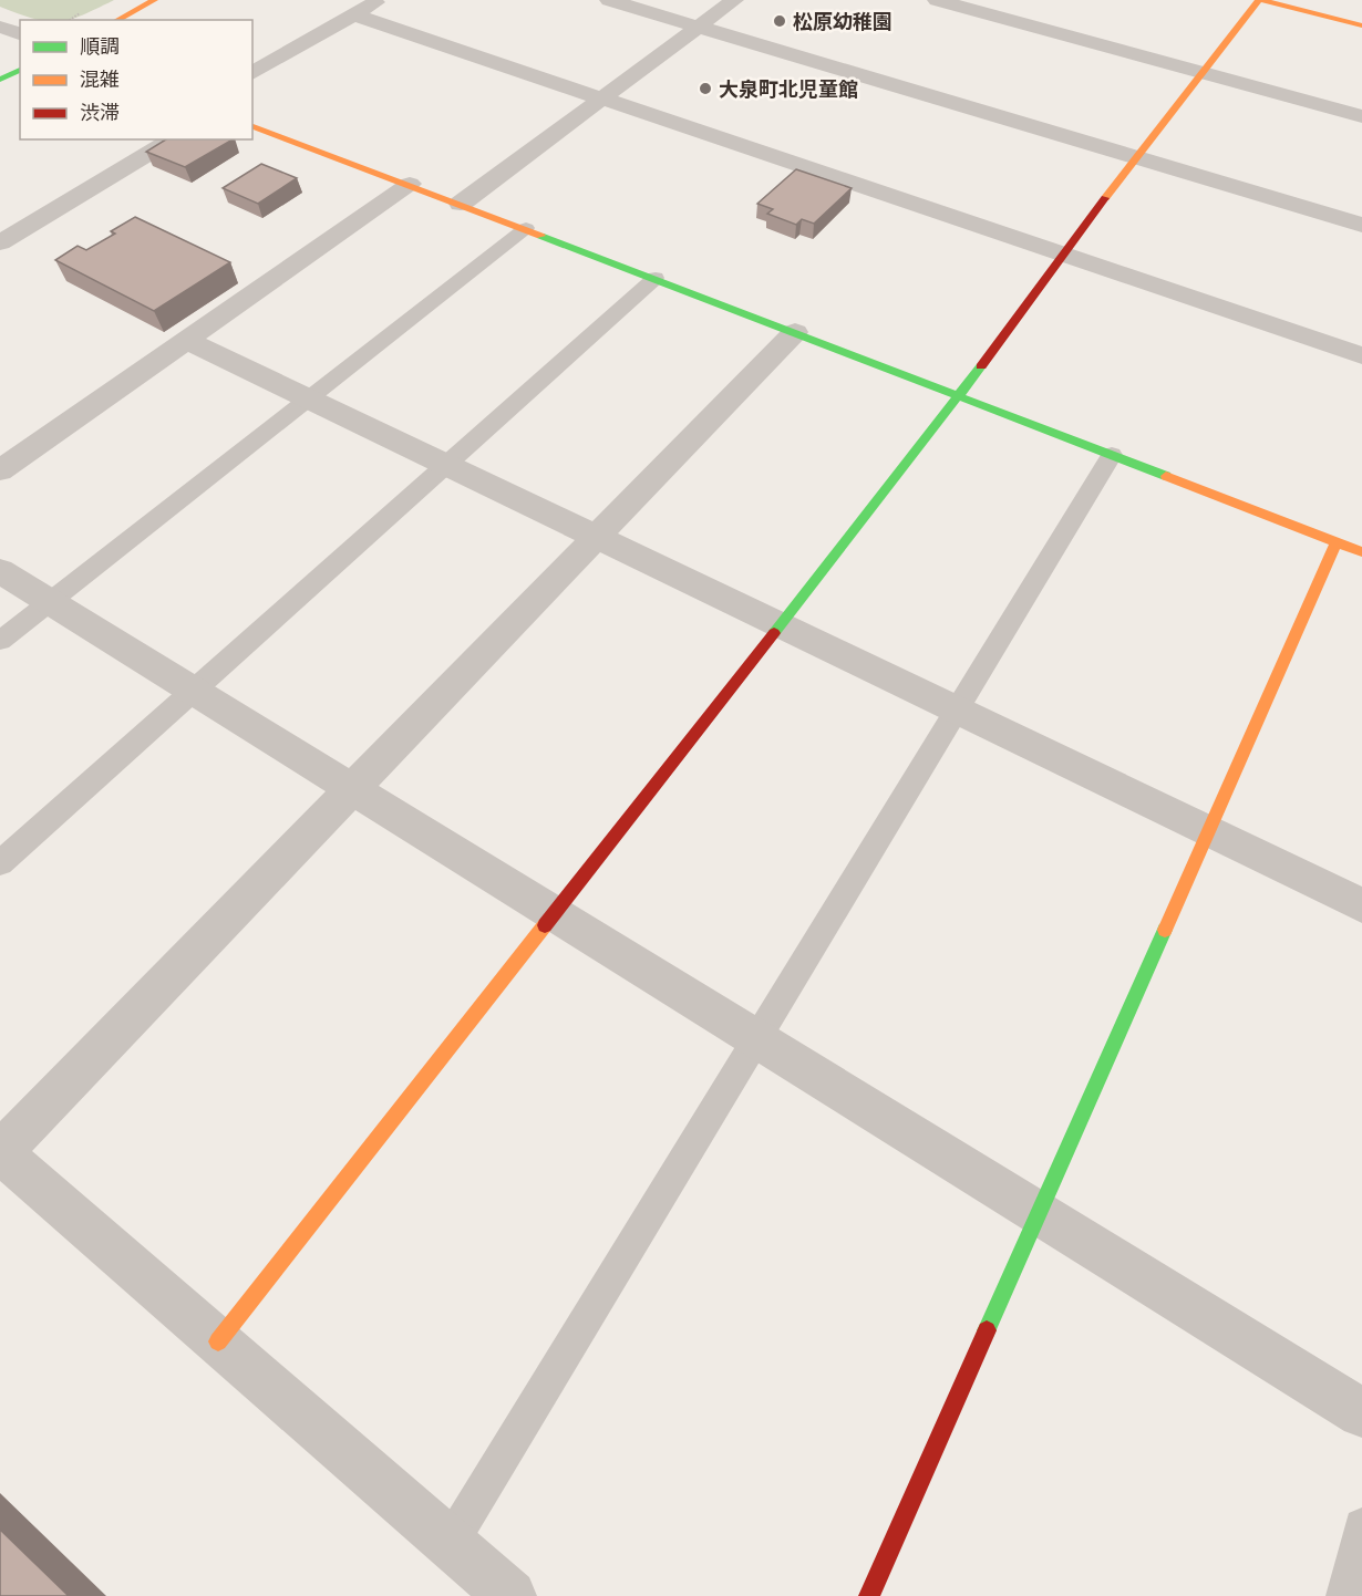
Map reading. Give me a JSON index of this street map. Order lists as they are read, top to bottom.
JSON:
{
  "places": ["松原幼稚園", "大泉町北児童館"],
  "legend": ["順調", "混雑", "渋滞"]
}
